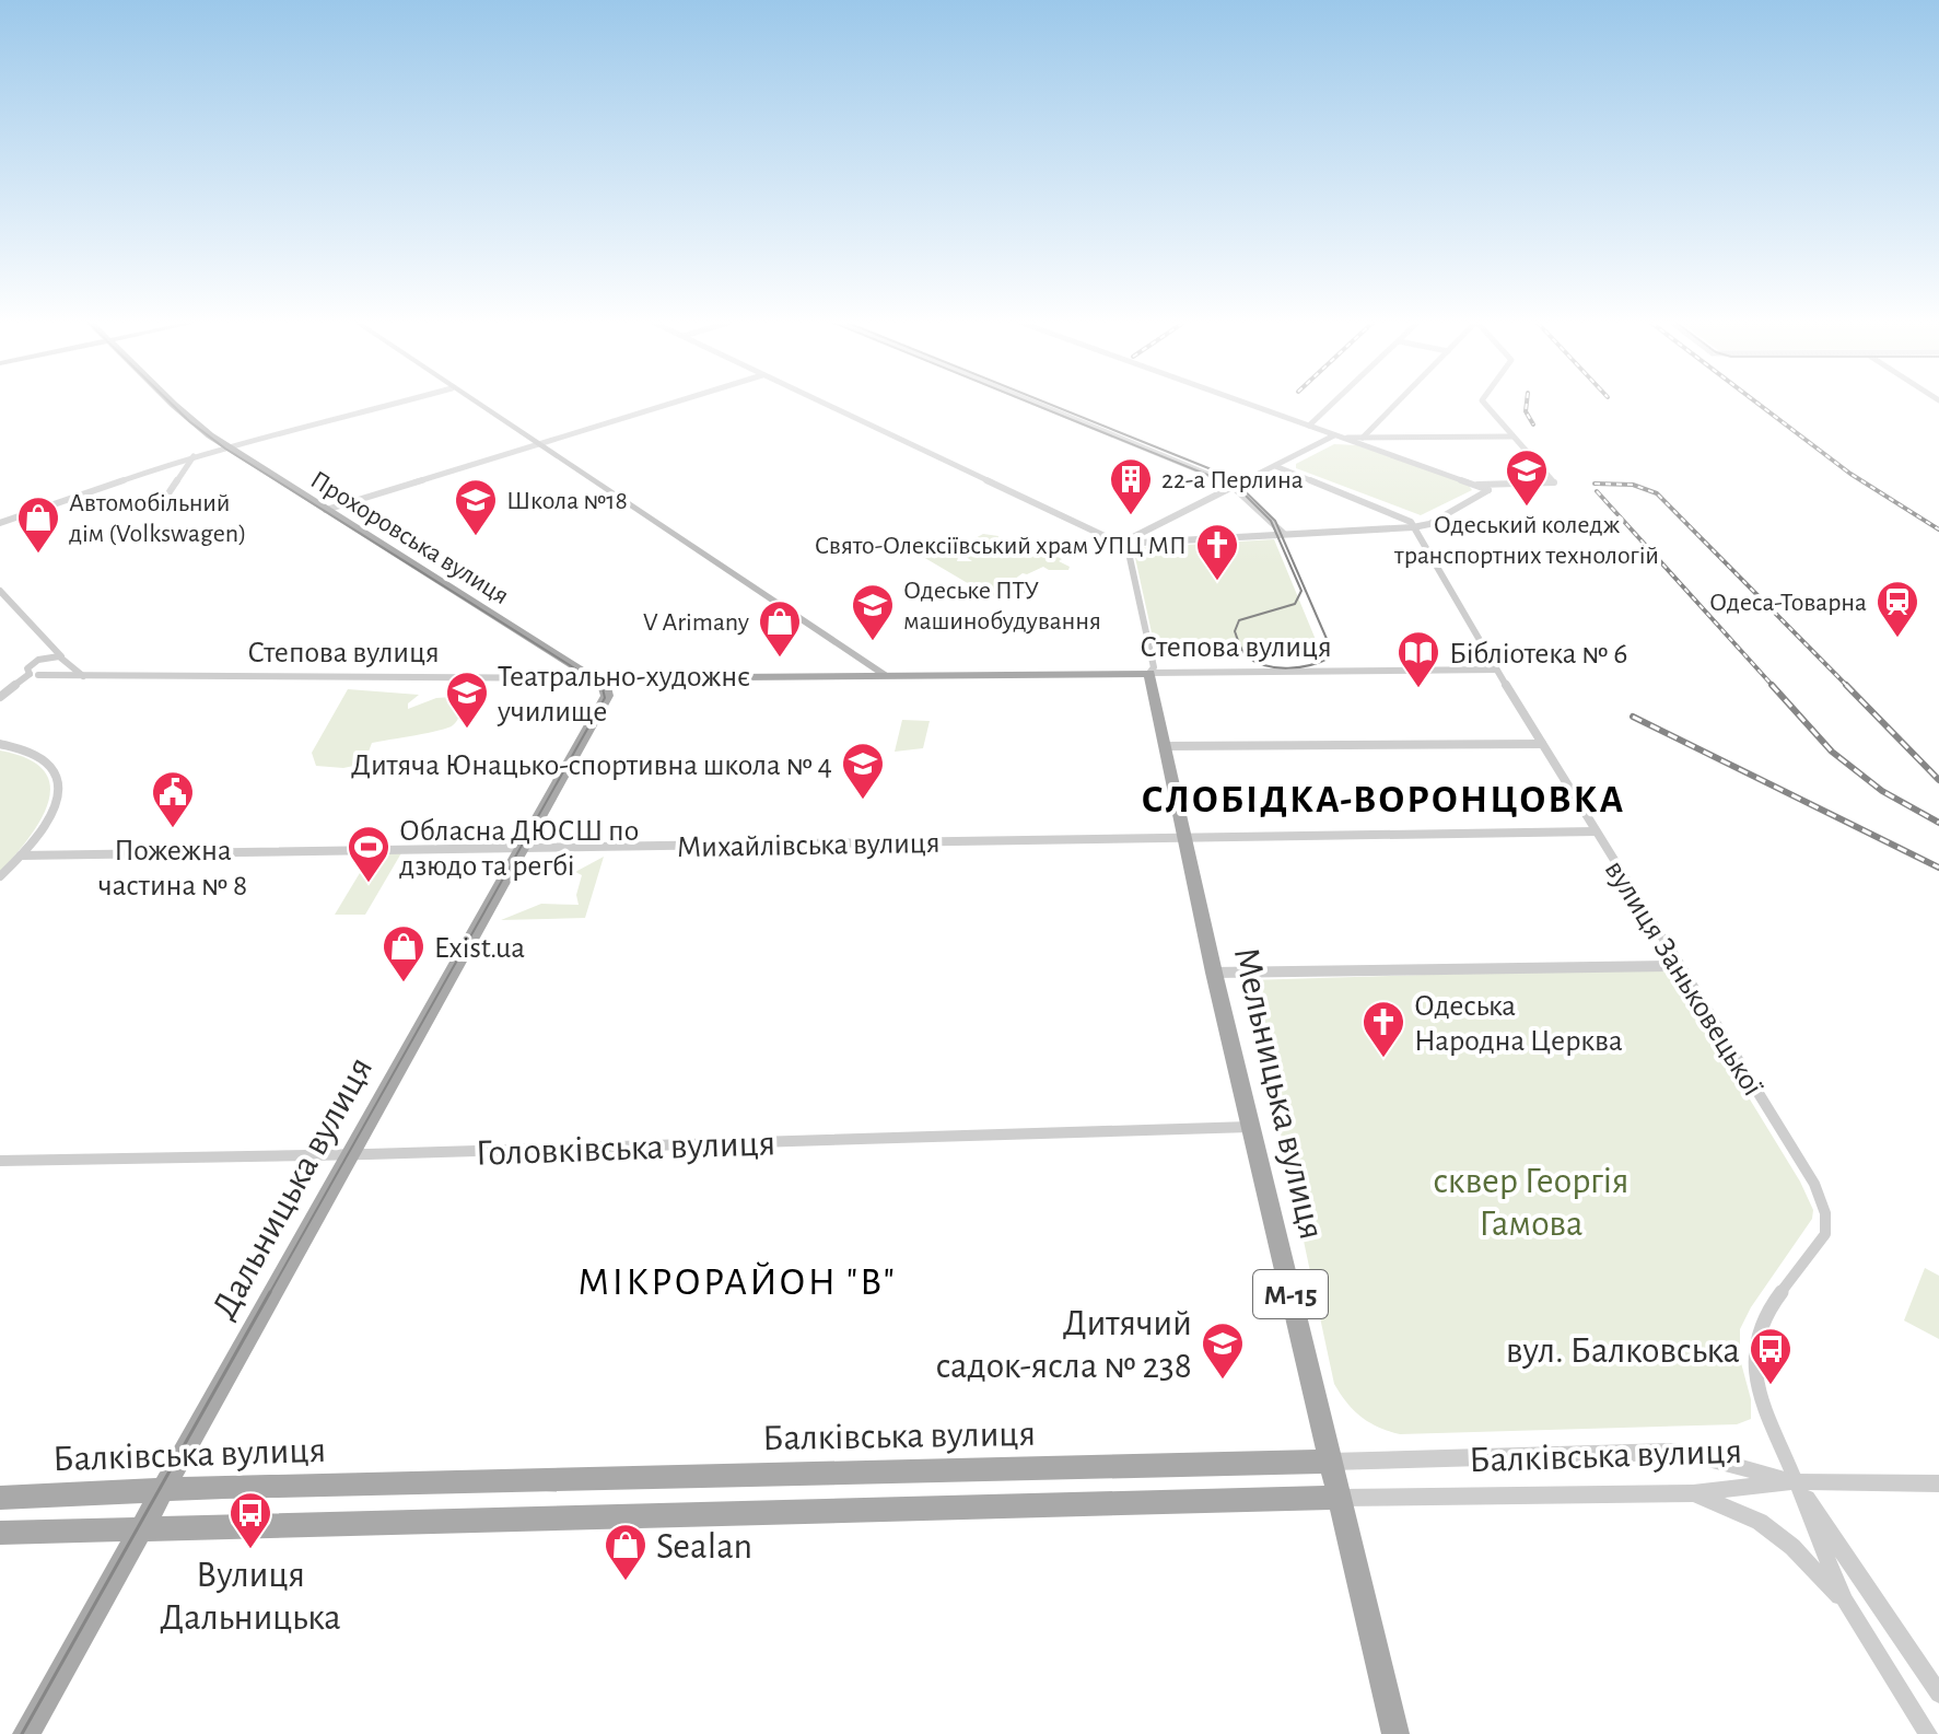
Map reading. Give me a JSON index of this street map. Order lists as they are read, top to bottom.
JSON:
{
  "streets": {
    "main road": [
      "Прохоровська вулиця",
      "Степова вулиця",
      "Мельницька вулиця",
      "Дальницька вулиця",
      "М-15",
      "Балківська вулиця"
    ],
    "street": ["Михайлівська вулиця", "вулиця Заньковецької", "Головківська вулиця"]
  },
  "crossings": [
    ["Прохоровська вулиця", "Степова вулиця"],
    ["Степова вулиця", "вулиця Заньковецької"],
    ["Степова вулиця", "Мельницька вулиця"],
    ["Михайлівська вулиця", "вулиця Заньковецької"],
    ["Михайлівська вулиця", "Мельницька вулиця"],
    ["Михайлівська вулиця", "Дальницька вулиця"],
    ["вулиця Заньковецької", "Балківська вулиця"],
    ["Мельницька вулиця", "Головківська вулиця"],
    ["Мельницька вулиця", "Балківська вулиця"],
    ["Головківська вулиця", "Дальницька вулиця"],
    ["Дальницька вулиця", "Балківська вулиця"]
  ],
  "districts": ["СЛОБІДКА-ВОРОНЦОВКА", "МІКРОРАЙОН \"В\""],
  "parks": ["сквер Георгія Гамова"],
  "places": {
    "school or university": [
      "Одеський коледж транспортних технологій",
      "Школа №18",
      "Одеське ПТУ машинобудування",
      "Театрально-художнє училище",
      "Дитяча Юнацько-спортивна школа № 4",
      "Дитячий садок-ясла № 238"
    ],
    "building": ["22-а Перлина"],
    "shop": [
      "Автомобільний дім (Volkswagen)",
      "V Arimany",
      "Exist.ua",
      "Sealan"
    ],
    "church": ["Свято-Олексіївський храм УПЦ МП", "Одеська Народна Церква"],
    "station": ["Одеса-Товарна"],
    "library": ["Бібліотека № 6"],
    "public building": ["Пожежна частина № 8"],
    "sports": ["Обласна ДЮСШ по дзюдо та регбі"],
    "bus stop": ["вул. Балковська", "Вулиця Дальницька"]
  }
}
